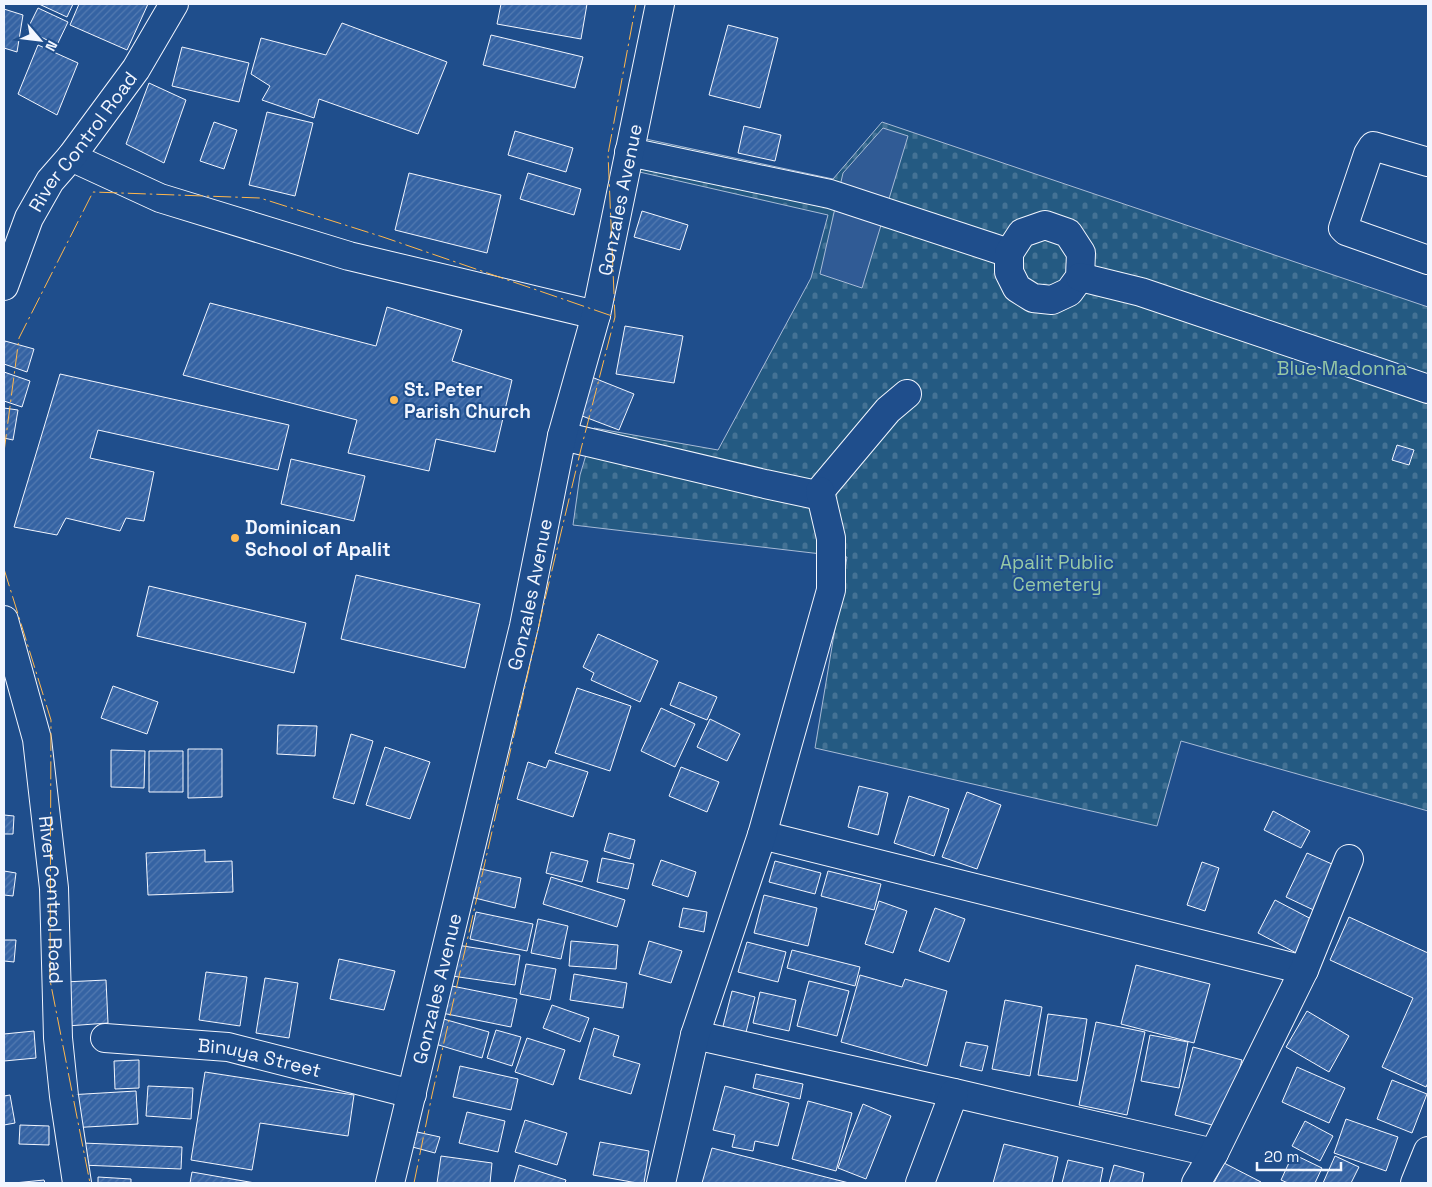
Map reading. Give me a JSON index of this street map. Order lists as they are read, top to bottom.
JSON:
{
  "streets": {
    "street": ["River Control Road", "Gonzales Avenue", "Binuya Street"]
  },
  "crossings": [
    ["Gonzales Avenue", "Binuya Street"]
  ],
  "parks": ["Blue Madonna", "Apalit Public Cemetery"],
  "places": ["St. Peter Parish Church", "Dominican School of Apalit"],
  "scale_bar": "20 m",
  "north": "bottom right"
}
